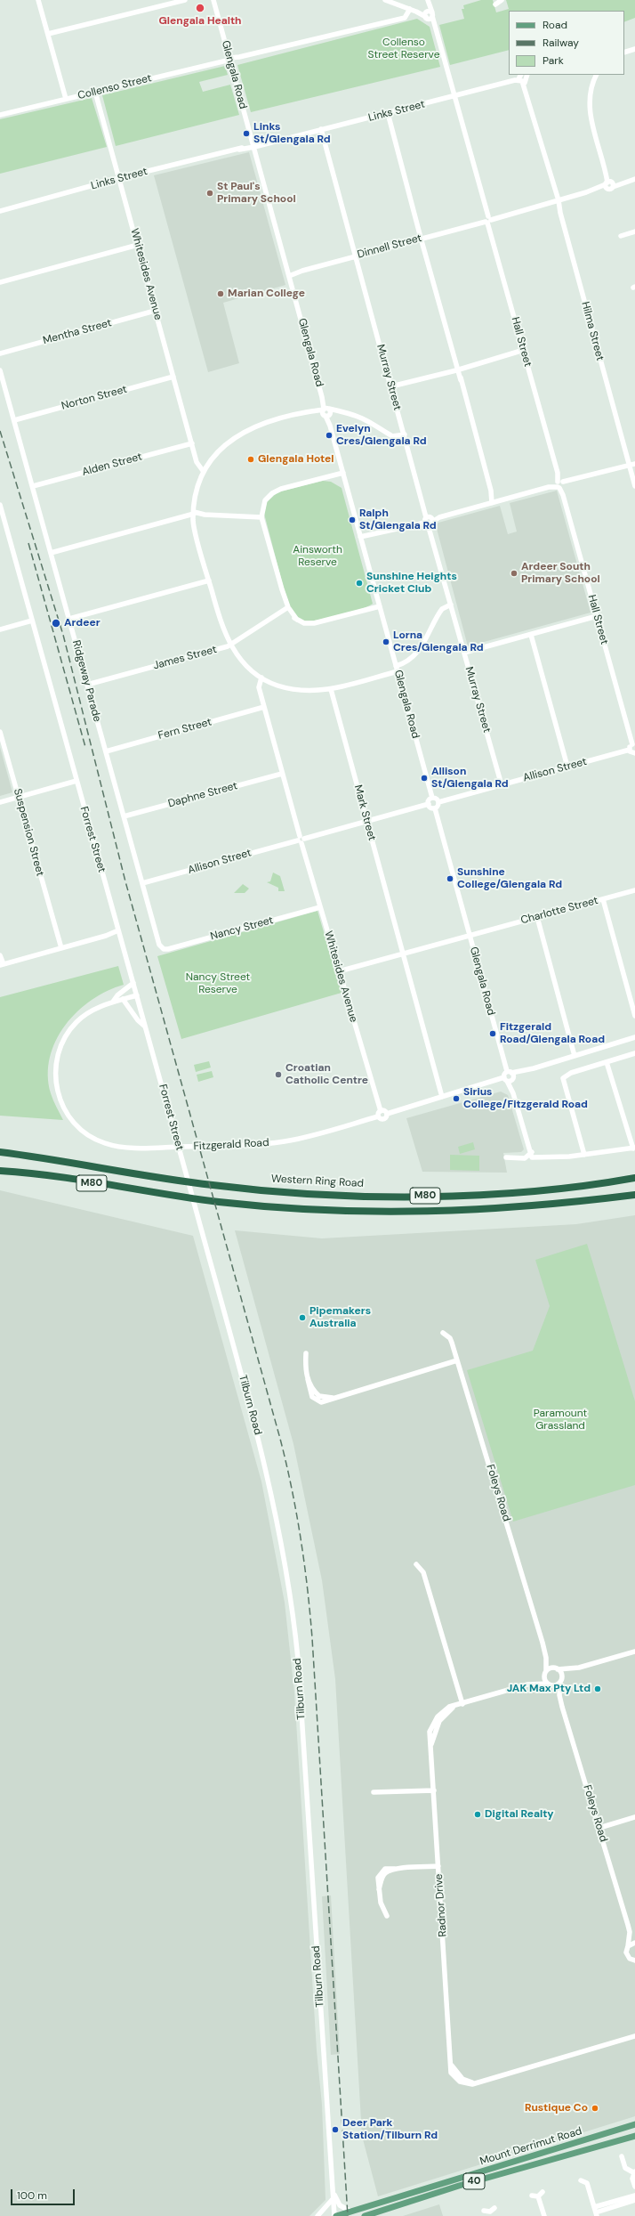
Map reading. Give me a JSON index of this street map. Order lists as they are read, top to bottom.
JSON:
{
  "streets": {
    "highway": ["Western Ring Road", "M80"],
    "main road": ["Mount Derrimut Road", "40"],
    "street": [
      "Glengala Road",
      "Collenso Street",
      "Links Street",
      "Dinnell Street",
      "Whitesides Avenue",
      "Hilma Street",
      "Mentha Street",
      "Hall Street",
      "Murray Street",
      "Norton Street",
      "Alden Street",
      "James Street",
      "Ridgeway Parade",
      "Fern Street",
      "Allison Street",
      "Daphne Street",
      "Mark Street",
      "Suspension Street",
      "Forrest Street",
      "Charlotte Street",
      "Nancy Street",
      "Fitzgerald Road",
      "Tilburn Road",
      "Foleys Road",
      "Radnor Drive"
    ]
  },
  "crossings": [
    ["Glengala Road", "Collenso Street"],
    ["Glengala Road", "Links Street"],
    ["Glengala Road", "Dinnell Street"],
    ["Glengala Road", "Charlotte Street"],
    ["Collenso Street", "Whitesides Avenue"],
    ["Links Street", "Whitesides Avenue"],
    ["Links Street", "Hilma Street"],
    ["Links Street", "Hall Street"],
    ["Links Street", "Murray Street"],
    ["Dinnell Street", "Hilma Street"],
    ["Dinnell Street", "Hall Street"],
    ["Dinnell Street", "Murray Street"],
    ["Whitesides Avenue", "Mentha Street"],
    ["Whitesides Avenue", "Norton Street"],
    ["Whitesides Avenue", "Alden Street"],
    ["Whitesides Avenue", "Fern Street"],
    ["Whitesides Avenue", "Allison Street"],
    ["Whitesides Avenue", "Daphne Street"],
    ["Whitesides Avenue", "Charlotte Street"],
    ["Whitesides Avenue", "Nancy Street"],
    ["Murray Street", "Allison Street"],
    ["Norton Street", "Ridgeway Parade"],
    ["Alden Street", "Ridgeway Parade"],
    ["James Street", "Ridgeway Parade"],
    ["Ridgeway Parade", "Fern Street"],
    ["Ridgeway Parade", "Allison Street"],
    ["Ridgeway Parade", "Daphne Street"],
    ["Ridgeway Parade", "Nancy Street"],
    ["Allison Street", "Mark Street"],
    ["Mark Street", "Charlotte Street"],
    ["Forrest Street", "Fitzgerald Road"],
    ["Forrest Street", "Tilburn Road"],
    ["Tilburn Road", "40"],
    ["Foleys Road", "Radnor Drive"],
    ["Mount Derrimut Road", "40"]
  ],
  "parks": [
    "Collenso Street Reserve",
    "Ainsworth Reserve",
    "Nancy Street Reserve",
    "Paramount Grassland"
  ],
  "places": [
    "Glengala Health",
    "Links St/Glengala Rd",
    "St Paul's Primary School",
    "Marian College",
    "Evelyn Cres/Glengala Rd",
    "Glengala Hotel",
    "Ralph St/Glengala Rd",
    "Ardeer South Primary School",
    "Sunshine Heights Cricket Club",
    "Ardeer",
    "Lorna Cres/Glengala Rd",
    "Allison St/Glengala Rd",
    "Sunshine College/Glengala Rd",
    "Fitzgerald Road/Glengala Road",
    "Croatian Catholic Centre",
    "Sirius College/Fitzgerald Road",
    "Pipemakers Australia",
    "JAK Max Pty Ltd",
    "Digital Realty",
    "Rustique Co",
    "Deer Park Station/Tilburn Rd"
  ],
  "legend": ["Road", "Railway", "Park"],
  "scale_bar": "100 m"
}
